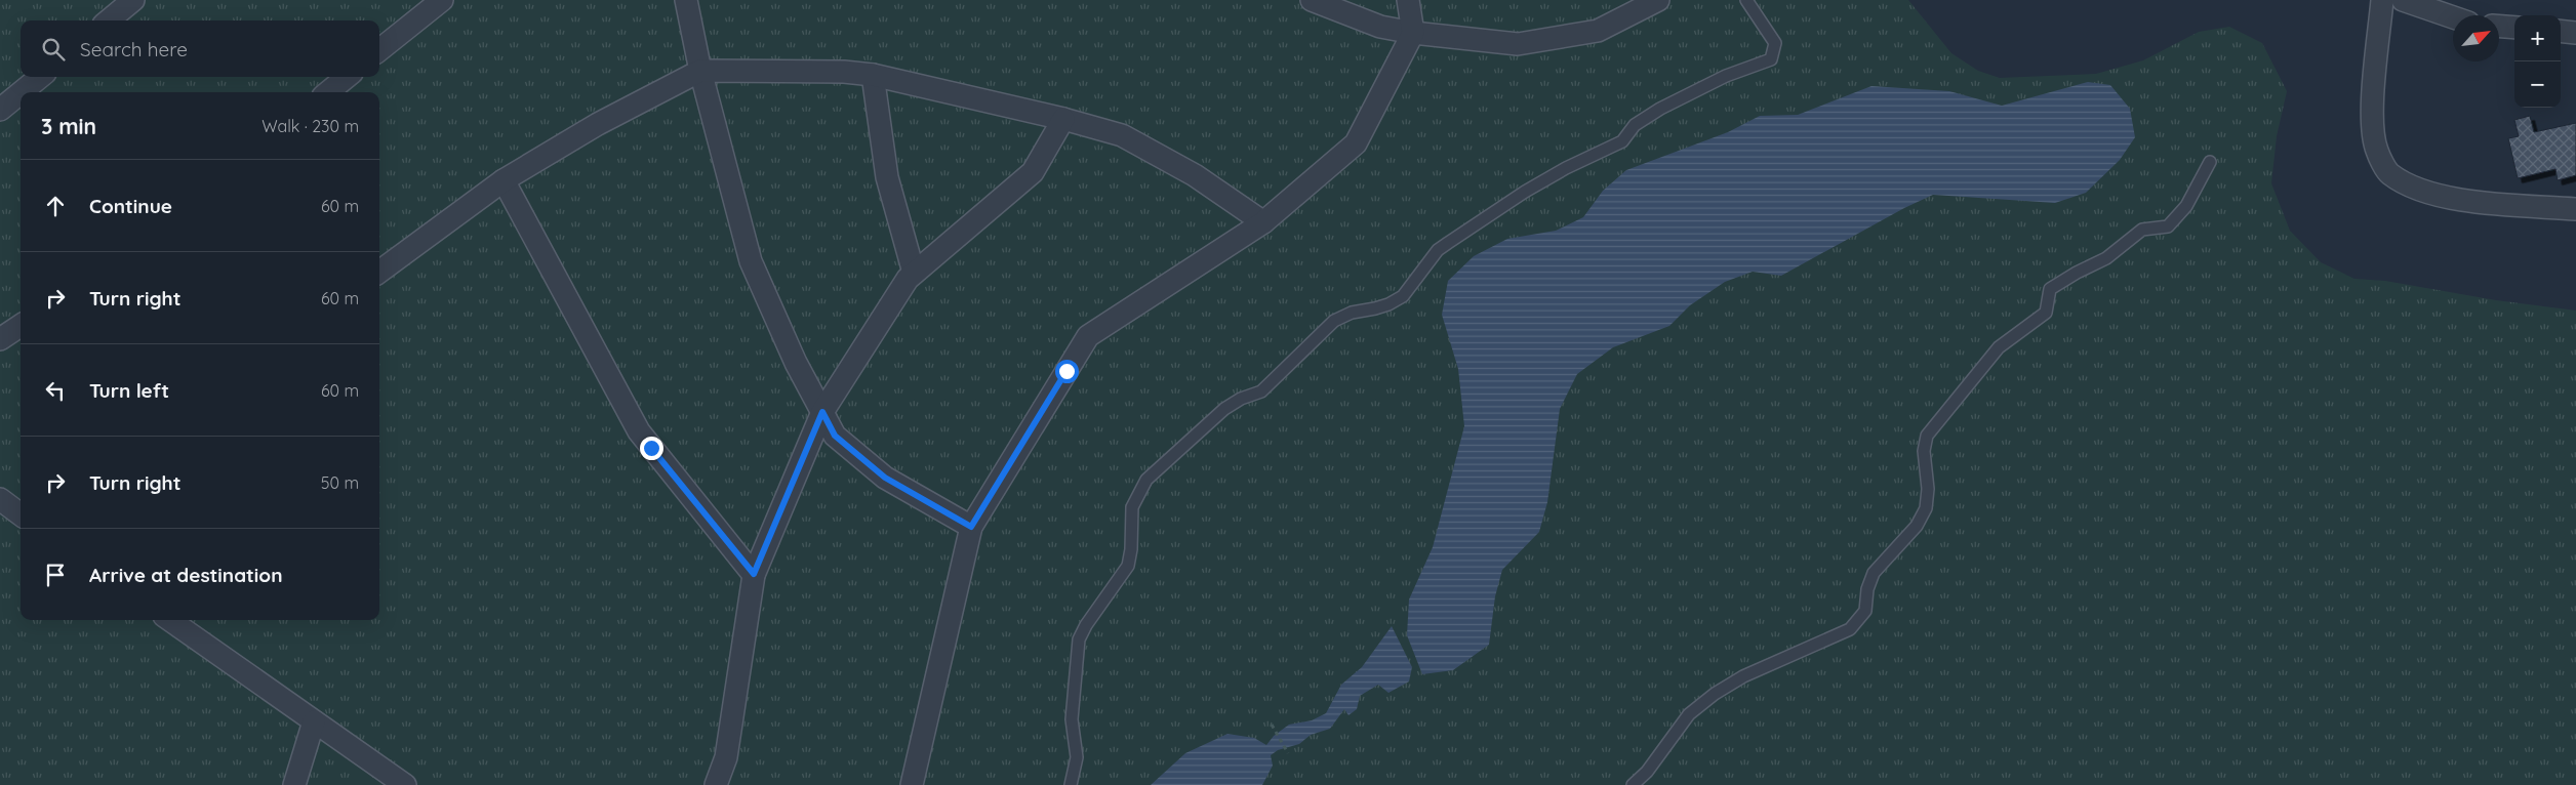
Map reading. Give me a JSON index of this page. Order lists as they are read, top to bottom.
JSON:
{
  "north": "top right",
  "page": {
    "map_buttons": ["+", "−"],
    "search": "Search here",
    "heading": ["3 min", "Walk · 230 m"],
    "list": [
      ["Continue", "60 m"],
      ["Turn right", "60 m"],
      ["Turn left", "60 m"],
      ["Turn right", "50 m"],
      "Arrive at destination"
    ]
  }
}
